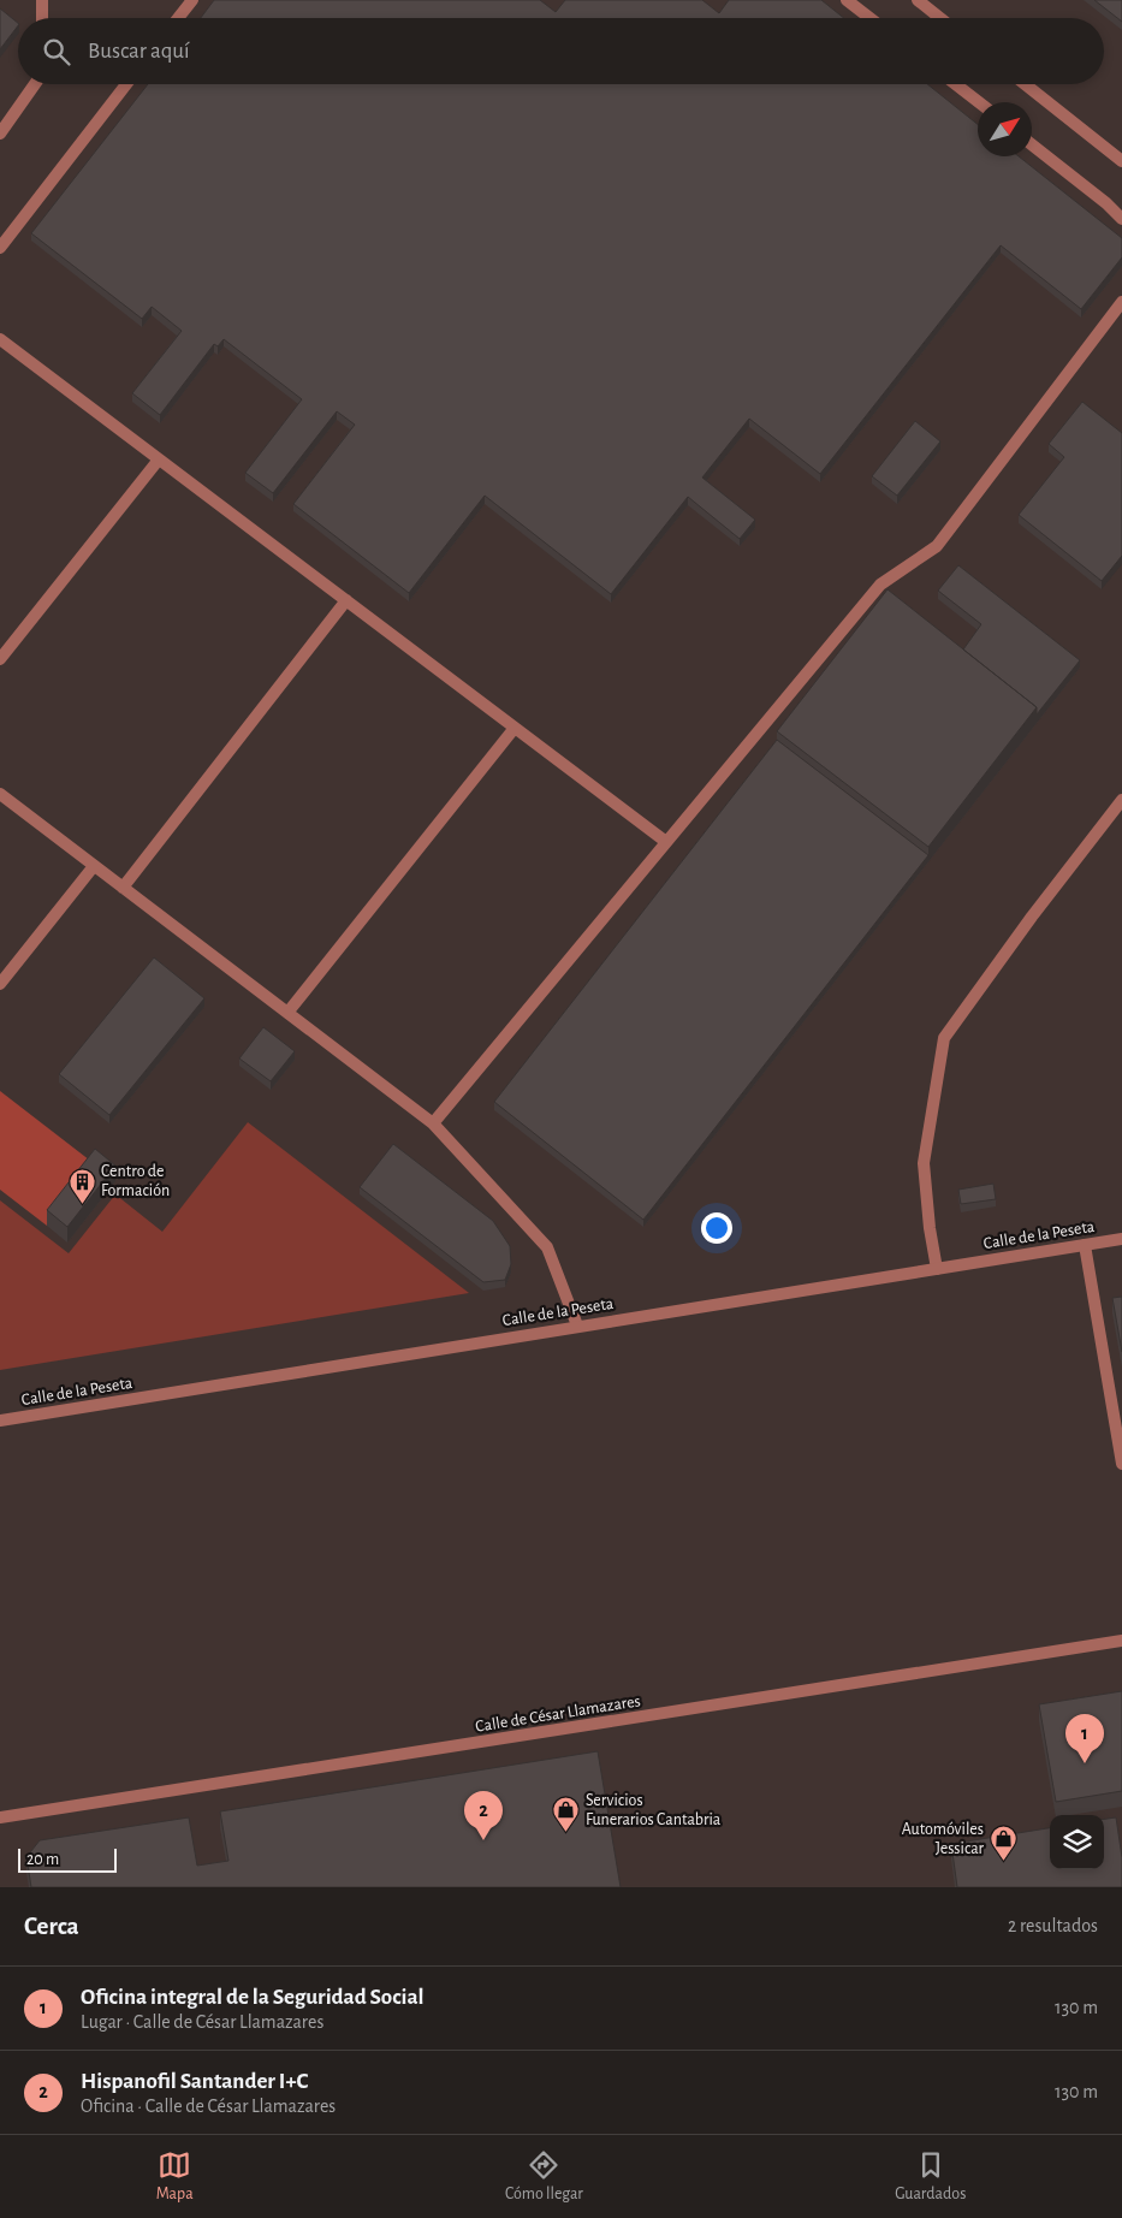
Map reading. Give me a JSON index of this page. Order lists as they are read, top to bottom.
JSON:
{
  "streets": {
    "street": ["Calle de la Peseta", "Calle de César Llamazares"]
  },
  "places": {
    "building": ["Centro de Formación"],
    "shop": ["Servicios Funerarios Cantabria", "Automóviles Jessicar"]
  },
  "scale_bar": "20 m",
  "north": "top right",
  "page": {
    "search": "Buscar aquí",
    "pins": ["1", "2"],
    "scale": "20 m",
    "heading": ["Cerca", "2 resultados"],
    "list": [
      {
        "mark": "1",
        "name": "Oficina integral de la Seguridad Social",
        "note": "Lugar · Calle de César Llamazares",
        "value": "130 m"
      },
      {
        "mark": "2",
        "name": "Hispanofil Santander I+C",
        "note": "Oficina · Calle de César Llamazares",
        "value": "130 m"
      }
    ],
    "nav": ["Mapa", "Cómo llegar", "Guardados"]
  }
}
